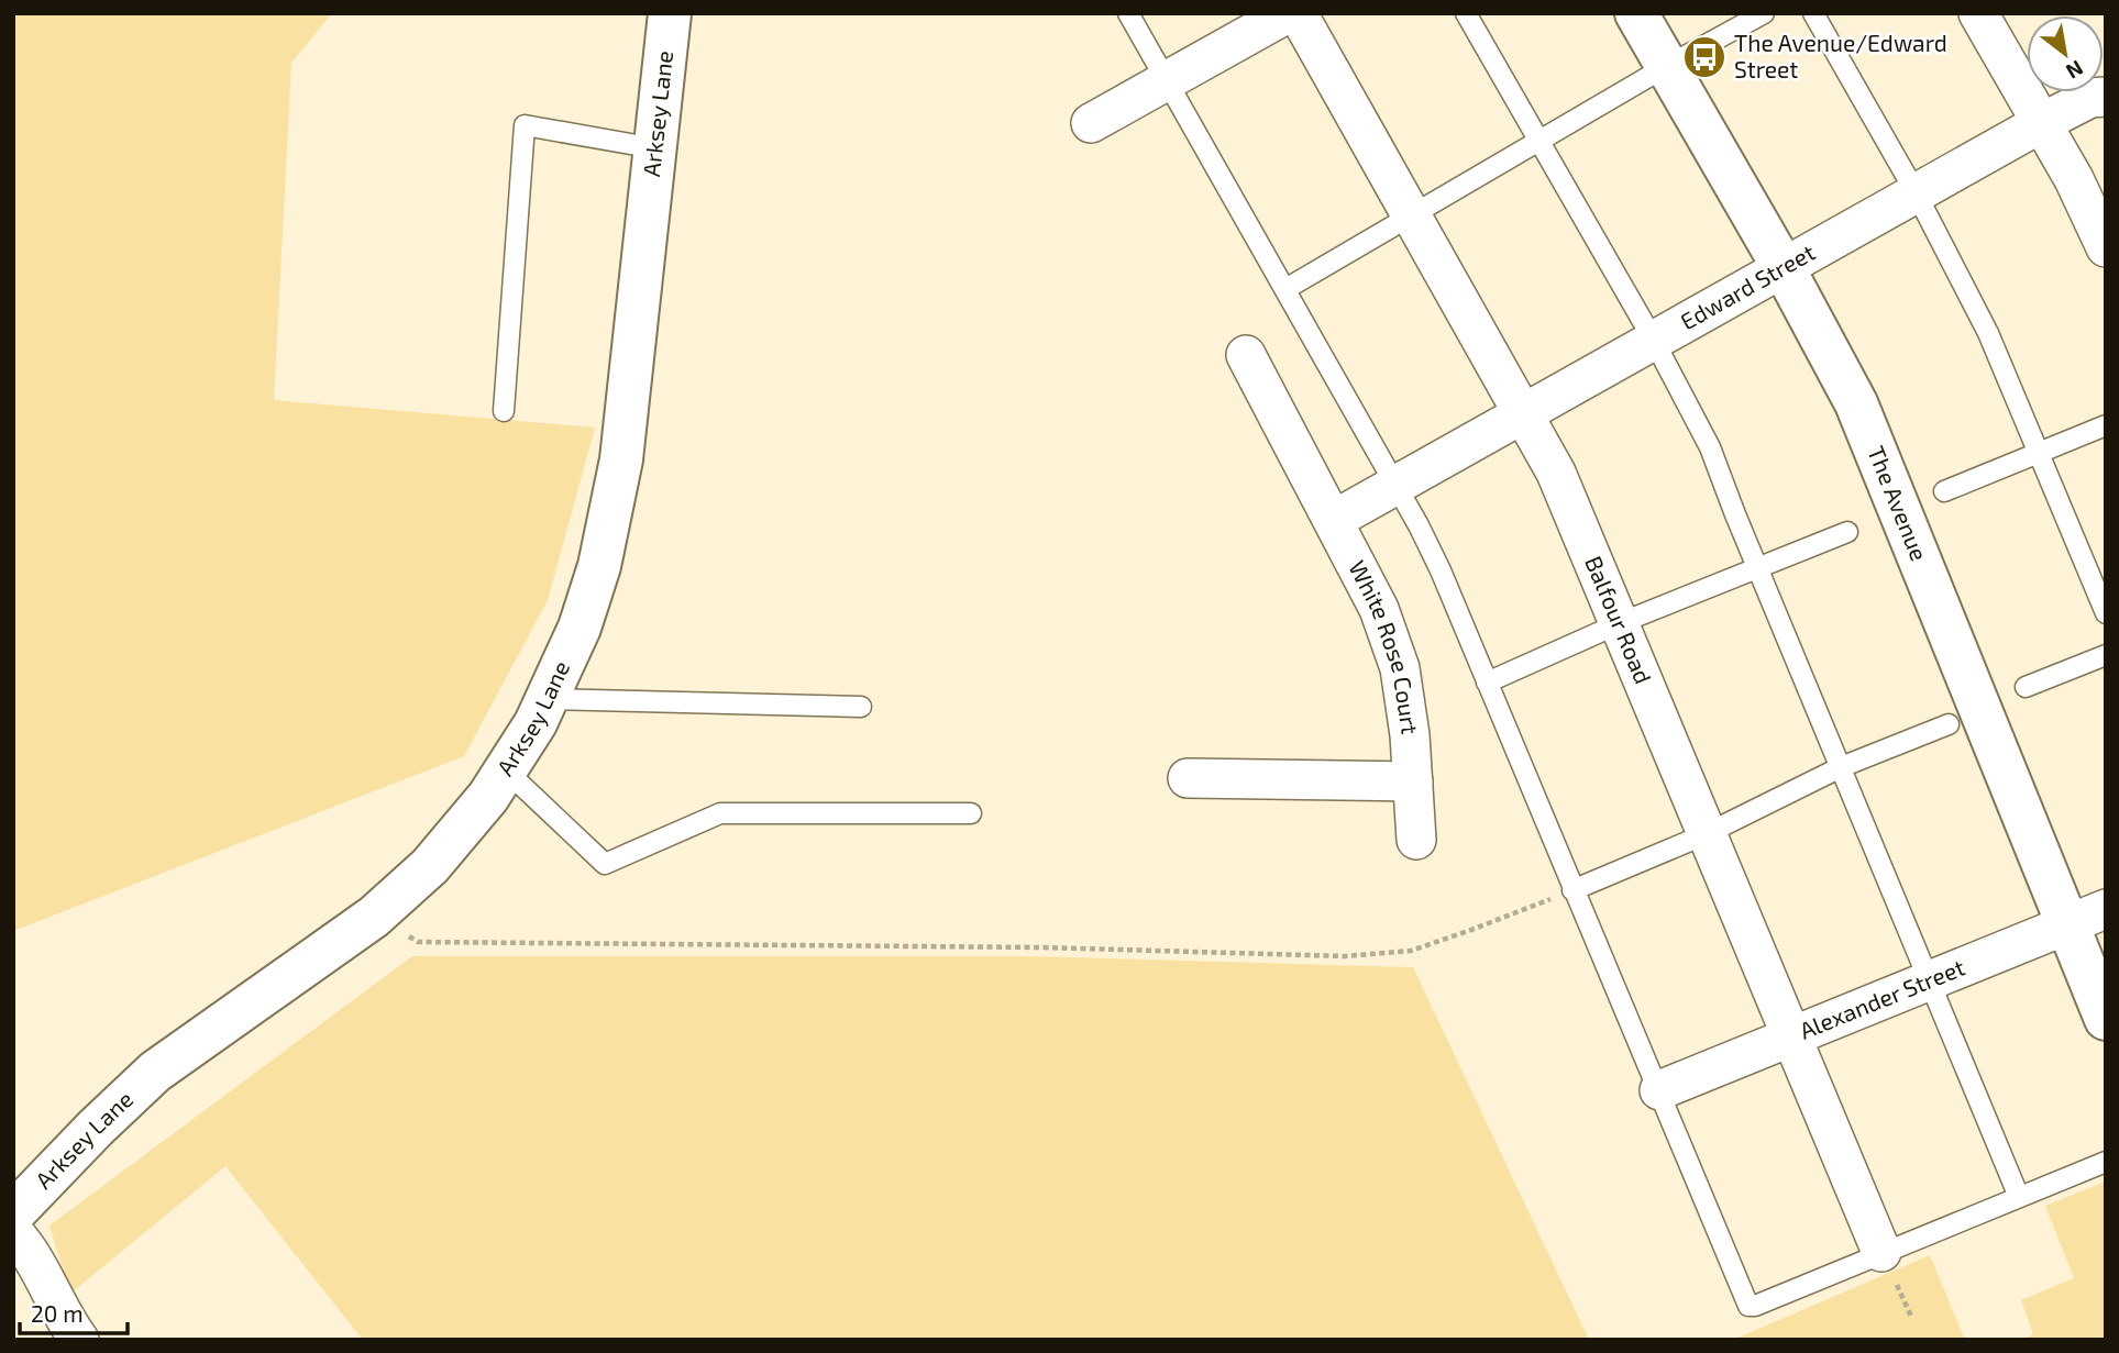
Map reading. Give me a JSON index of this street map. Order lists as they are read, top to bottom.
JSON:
{
  "streets": {
    "street": [
      "Arksey Lane",
      "Edward Street",
      "The Avenue",
      "Balfour Road",
      "White Rose Court",
      "Alexander Street"
    ]
  },
  "crossings": [
    ["Edward Street", "The Avenue"],
    ["Edward Street", "Balfour Road"],
    ["The Avenue", "Alexander Street"],
    ["Balfour Road", "Alexander Street"]
  ],
  "places": {
    "bus stop": ["The Avenue/Edward Street"]
  },
  "scale_bar": "20 m",
  "north": "bottom right"
}
